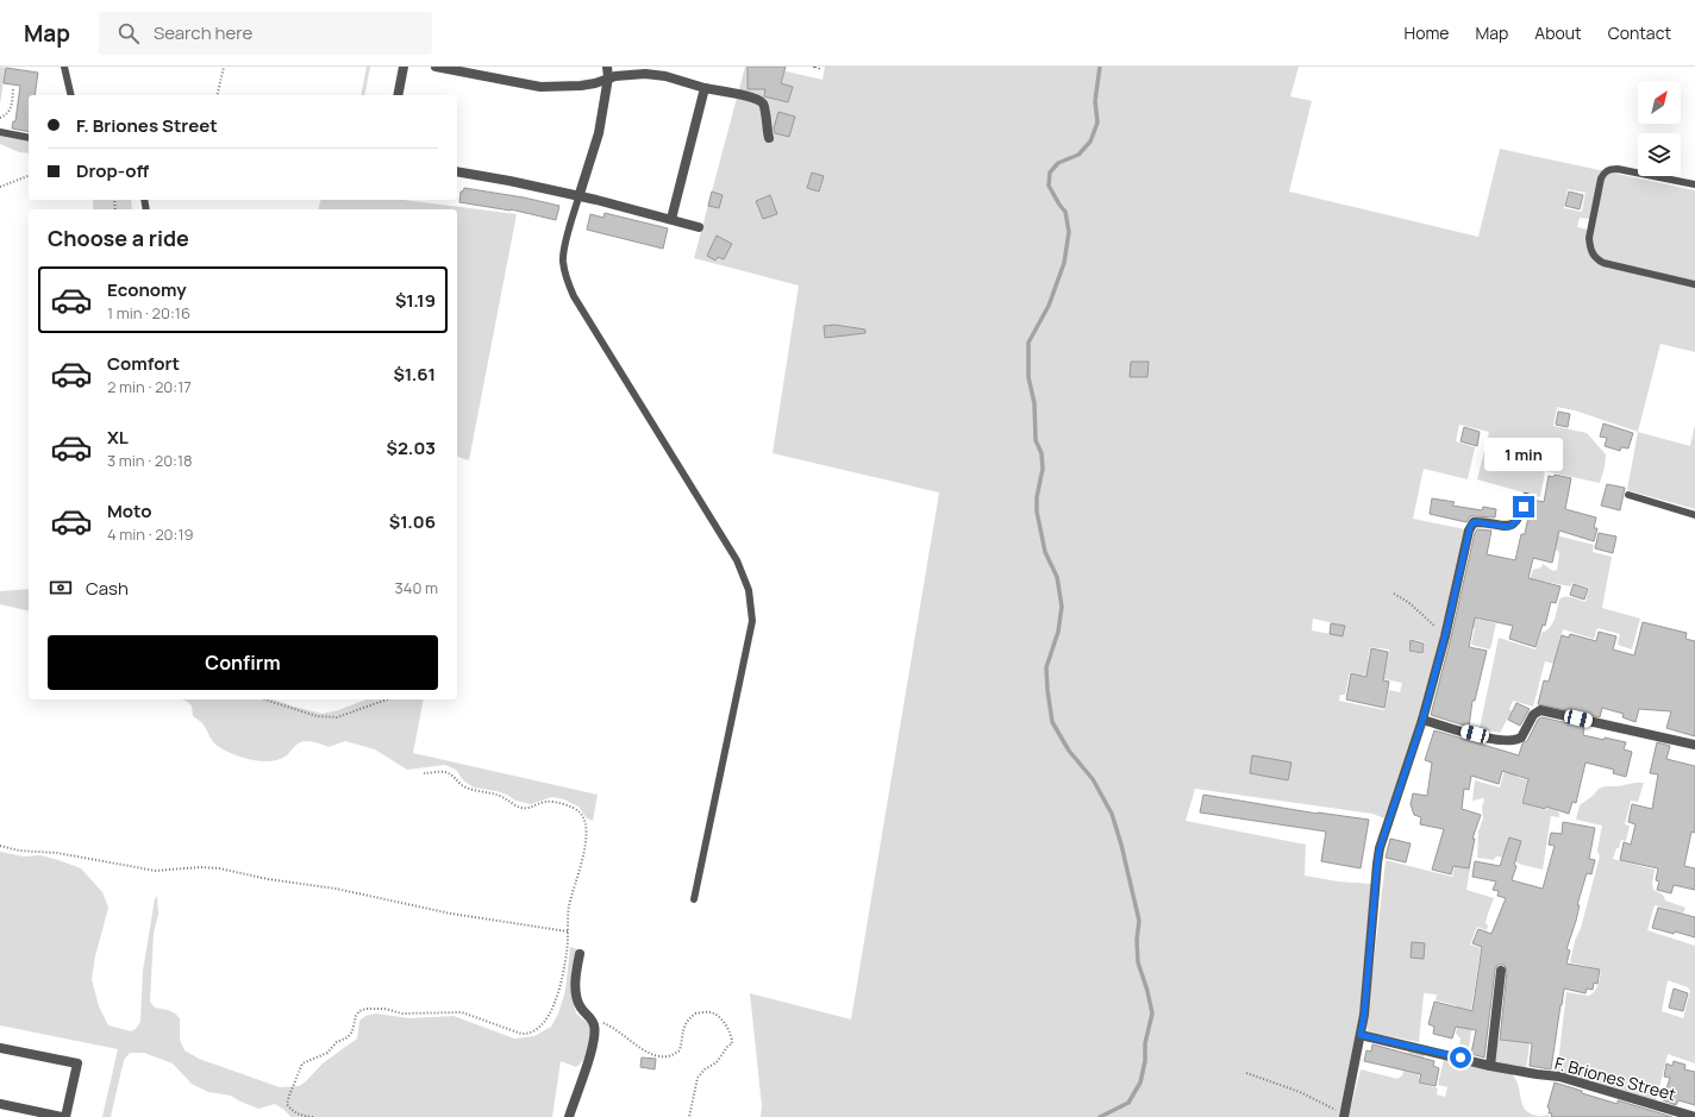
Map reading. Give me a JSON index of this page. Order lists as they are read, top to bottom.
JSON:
{
  "streets": {
    "street": ["F. Briones Street"]
  },
  "north": "top right",
  "page": {
    "header": "Map",
    "search": "Search here",
    "nav": [
      "Home",
      "Map",
      "About",
      "Contact"
    ],
    "banner": ["F. Briones Street", "Drop-off"],
    "heading": "Choose a ride",
    "list": [
      {
        "name": "Economy",
        "note": "1 min · 20:16",
        "value": "$1.19"
      },
      {
        "name": "Comfort",
        "note": "2 min · 20:17",
        "value": "$1.61"
      },
      {
        "name": "XL",
        "note": "3 min · 20:18",
        "value": "$2.03"
      },
      {
        "name": "Moto",
        "note": "4 min · 20:19",
        "value": "$1.06"
      }
    ],
    "bubble": "1 min",
    "pay": ["Cash", "340 m"],
    "buttons": "Confirm"
  }
}
